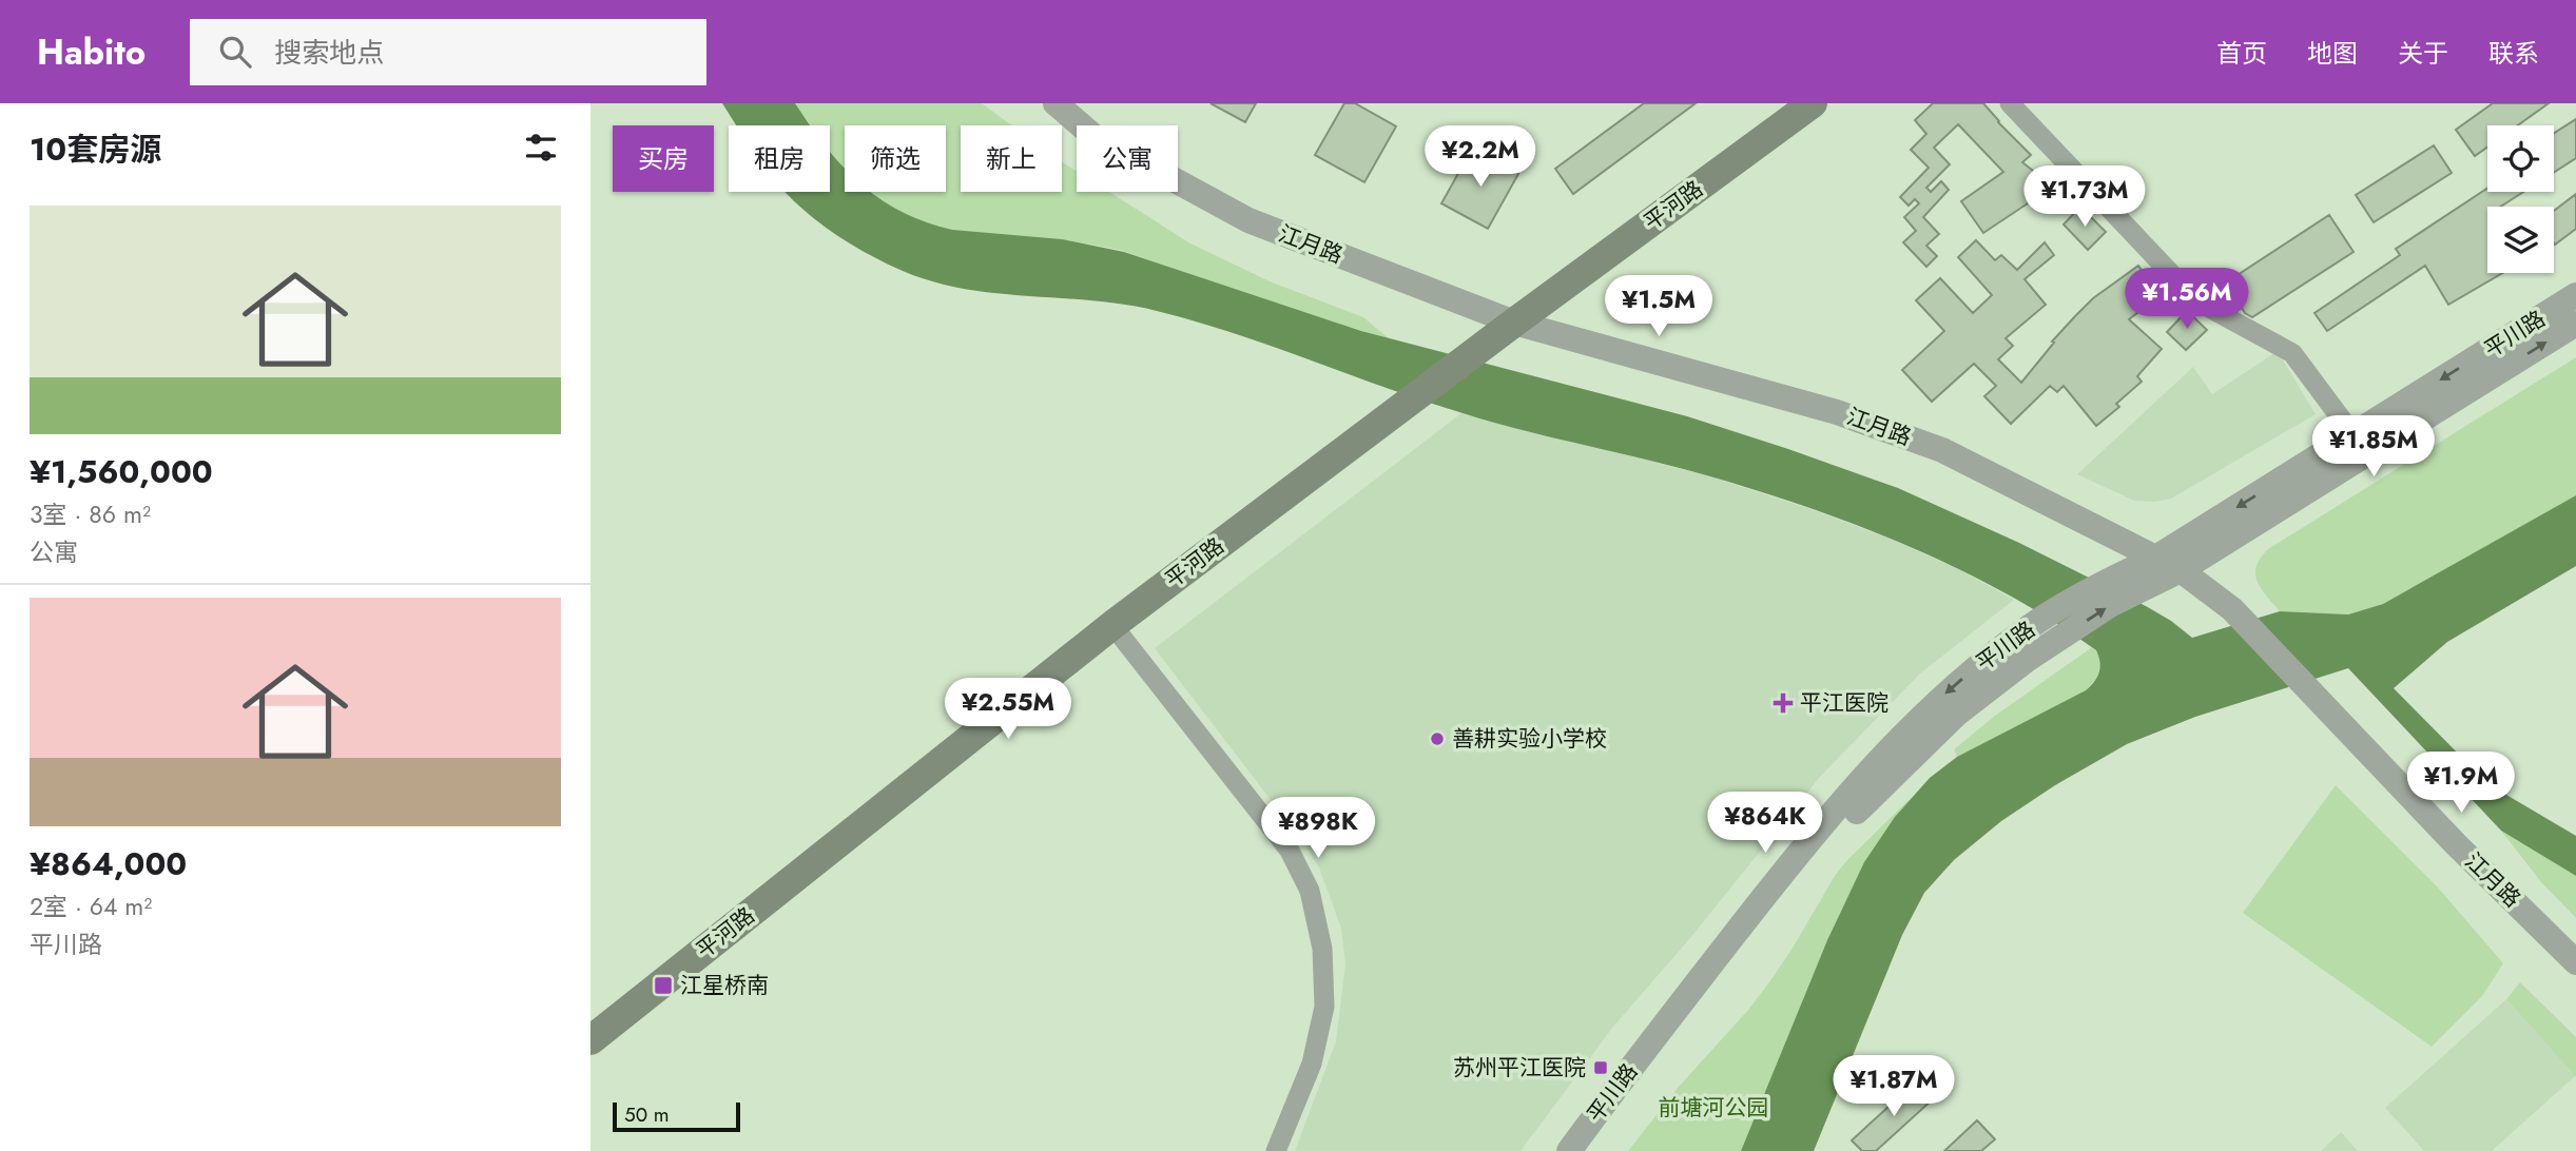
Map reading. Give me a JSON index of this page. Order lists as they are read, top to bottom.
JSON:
{
  "streets": {
    "main road": ["平河路"],
    "street": ["江月路", "平川路"]
  },
  "crossings": [
    ["平河路", "江月路"],
    ["江月路", "平川路"]
  ],
  "parks": ["前塘河公园"],
  "places": {
    "health": ["平江医院"],
    "other": ["善耕实验小学校"],
    "transit": ["江星桥南", "苏州平江医院"]
  },
  "scale_bar": "50 m",
  "page": {
    "header": "Habito",
    "search": "搜索地点",
    "nav": [
      "首页",
      "地图",
      "关于",
      "联系"
    ],
    "heading": "10套房源",
    "price": [
      "¥2.2M",
      "¥1.73M",
      "¥1.56M",
      "¥1.5M",
      "¥1.85M",
      "¥2.55M",
      "¥1.9M",
      "¥864K",
      "¥898K",
      "¥1.87M"
    ],
    "chip": [
      "买房",
      "租房",
      "筛选",
      "新上",
      "公寓"
    ],
    "list": [
      {
        "name": "¥1,560,000",
        "note": "3室 · 86 m² · 公寓"
      },
      {
        "name": "¥864,000",
        "note": "2室 · 64 m² · 平川路"
      }
    ],
    "scale": "50 m"
  }
}
